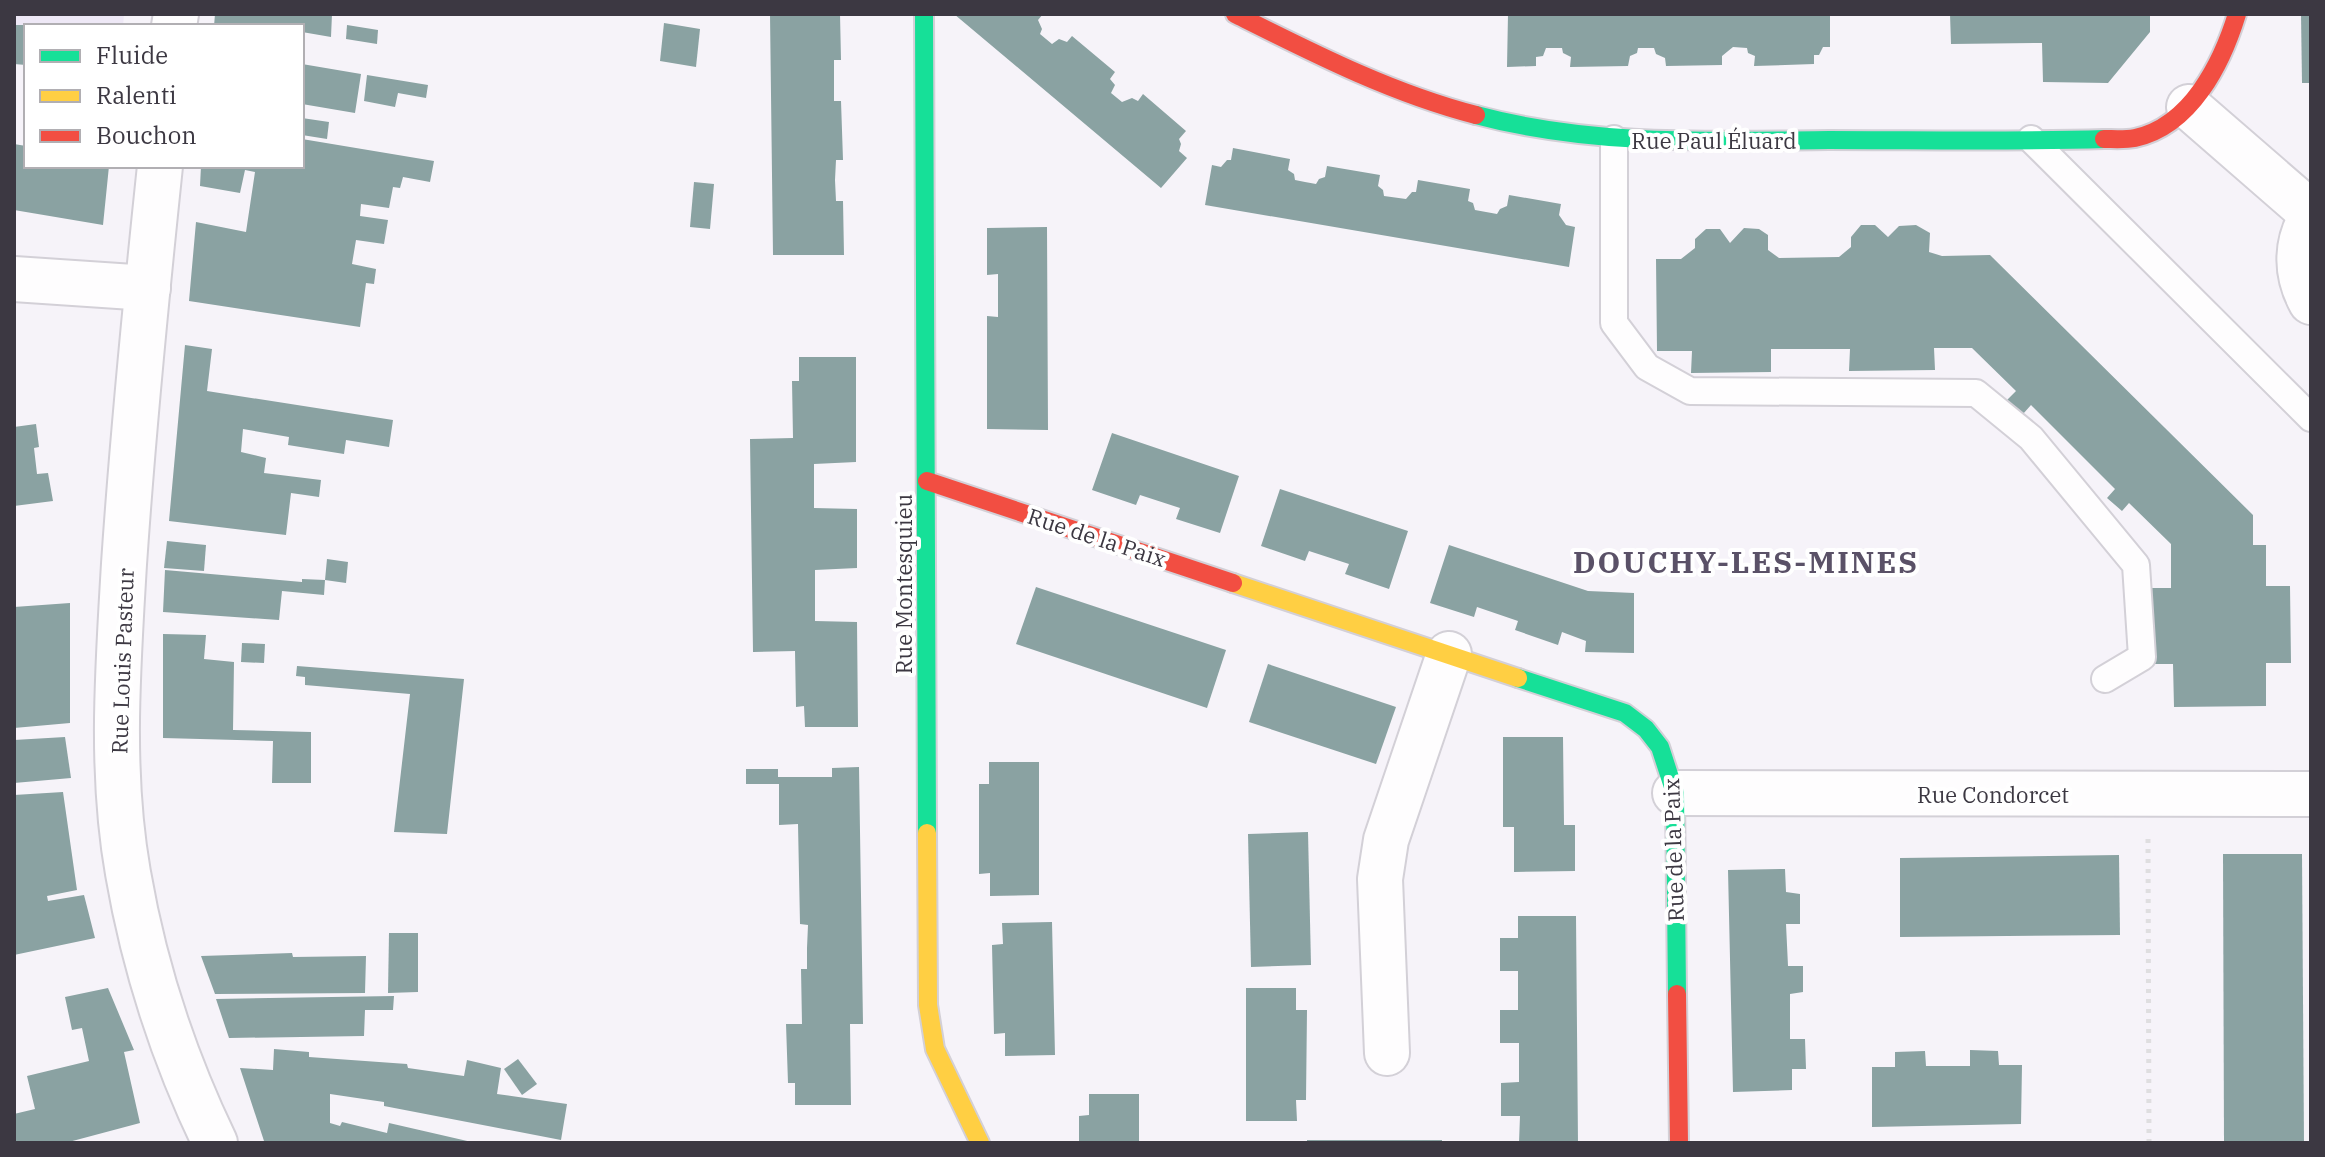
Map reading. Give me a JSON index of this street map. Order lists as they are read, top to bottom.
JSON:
{
  "streets": {
    "street": [
      "Rue Paul Éluard",
      "Rue de la Paix",
      "Rue Montesquieu",
      "Rue Louis Pasteur",
      "Rue Condorcet"
    ]
  },
  "crossings": [
    ["Rue de la Paix", "Rue Montesquieu"],
    ["Rue de la Paix", "Rue Condorcet"]
  ],
  "districts": ["DOUCHY-LES-MINES"],
  "legend": ["Fluide", "Ralenti", "Bouchon"]
}
